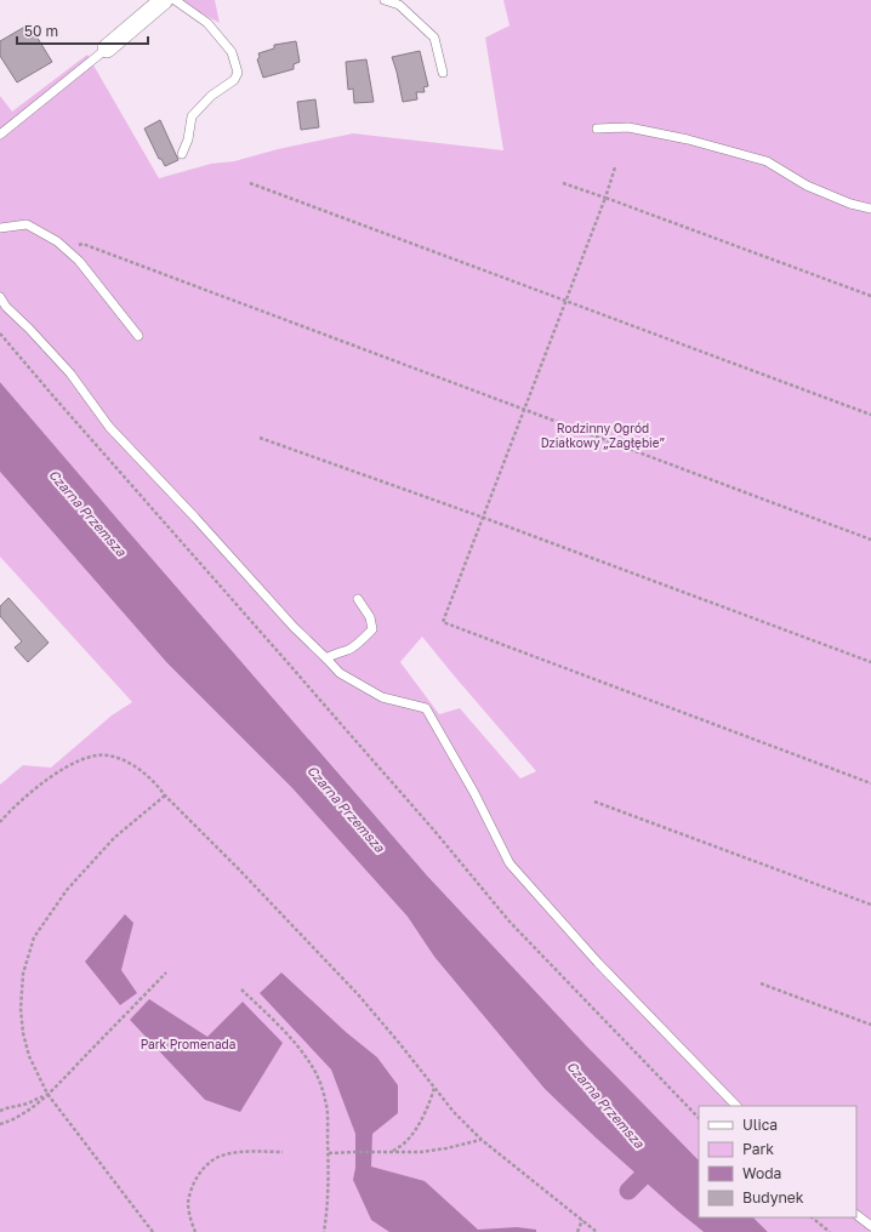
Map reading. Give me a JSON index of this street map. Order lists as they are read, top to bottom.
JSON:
{
  "water": ["Czarna Przemsza"],
  "parks": ["Rodzinny Ogród Działkowy „Zagłębie”", "Park Promenada"],
  "legend": [
    "Ulica",
    "Park",
    "Woda",
    "Budynek"
  ],
  "scale_bar": "50 m"
}
